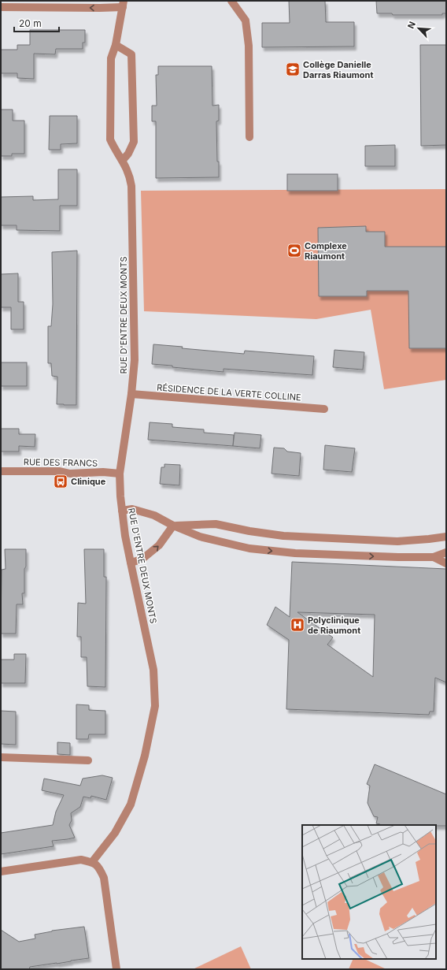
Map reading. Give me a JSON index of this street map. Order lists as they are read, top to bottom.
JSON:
{
  "streets": {
    "street": ["RUE D'ENTRE DEUX MONTS", "RÉSIDENCE DE LA VERTE COLLINE", "RUE DES FRANCS"]
  },
  "crossings": [
    ["RUE D'ENTRE DEUX MONTS", "RÉSIDENCE DE LA VERTE COLLINE"],
    ["RUE D'ENTRE DEUX MONTS", "RUE DES FRANCS"]
  ],
  "places": {
    "school or university": ["Collège Danielle Darras Riaumont"],
    "sports": ["Complexe Riaumont"],
    "bus stop": ["Clinique"],
    "hospital": ["Polyclinique de Riaumont"]
  },
  "scale_bar": "20 m",
  "north": "top left"
}
